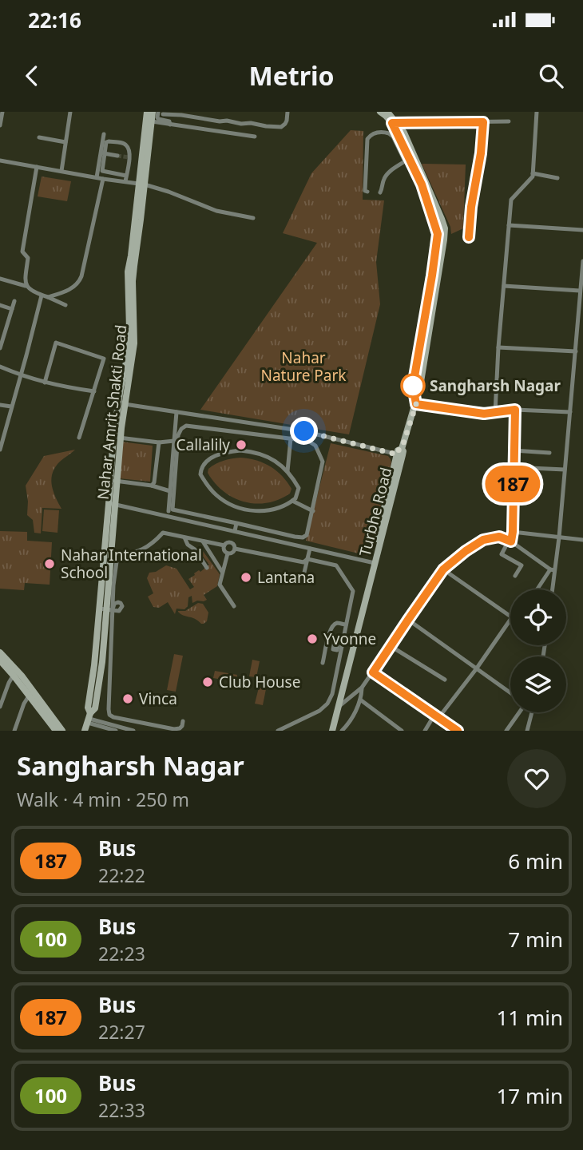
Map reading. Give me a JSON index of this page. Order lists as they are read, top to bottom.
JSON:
{
  "streets": {
    "street": ["Nahar Amrit Shakti Road", "Turbhe Road"]
  },
  "parks": ["Nahar Nature Park"],
  "places": [
    "Sangharsh Nagar",
    "Callalily",
    "Nahar International School",
    "Lantana",
    "Yvonne",
    "Club House",
    "Vinca"
  ],
  "lines": ["bus line 187"],
  "page": {
    "status": "22:16",
    "header": "Metrio",
    "on_map": "187",
    "heading": ["Sangharsh Nagar", "Walk · 4 min · 250 m"],
    "list": [
      {
        "mark": "187",
        "name": "Bus",
        "note": "22:22",
        "value": "6 min"
      },
      {
        "mark": "100",
        "name": "Bus",
        "note": "22:23",
        "value": "7 min"
      },
      {
        "mark": "187",
        "name": "Bus",
        "note": "22:27",
        "value": "11 min"
      },
      {
        "mark": "100",
        "name": "Bus",
        "note": "22:33",
        "value": "17 min"
      }
    ]
  }
}
